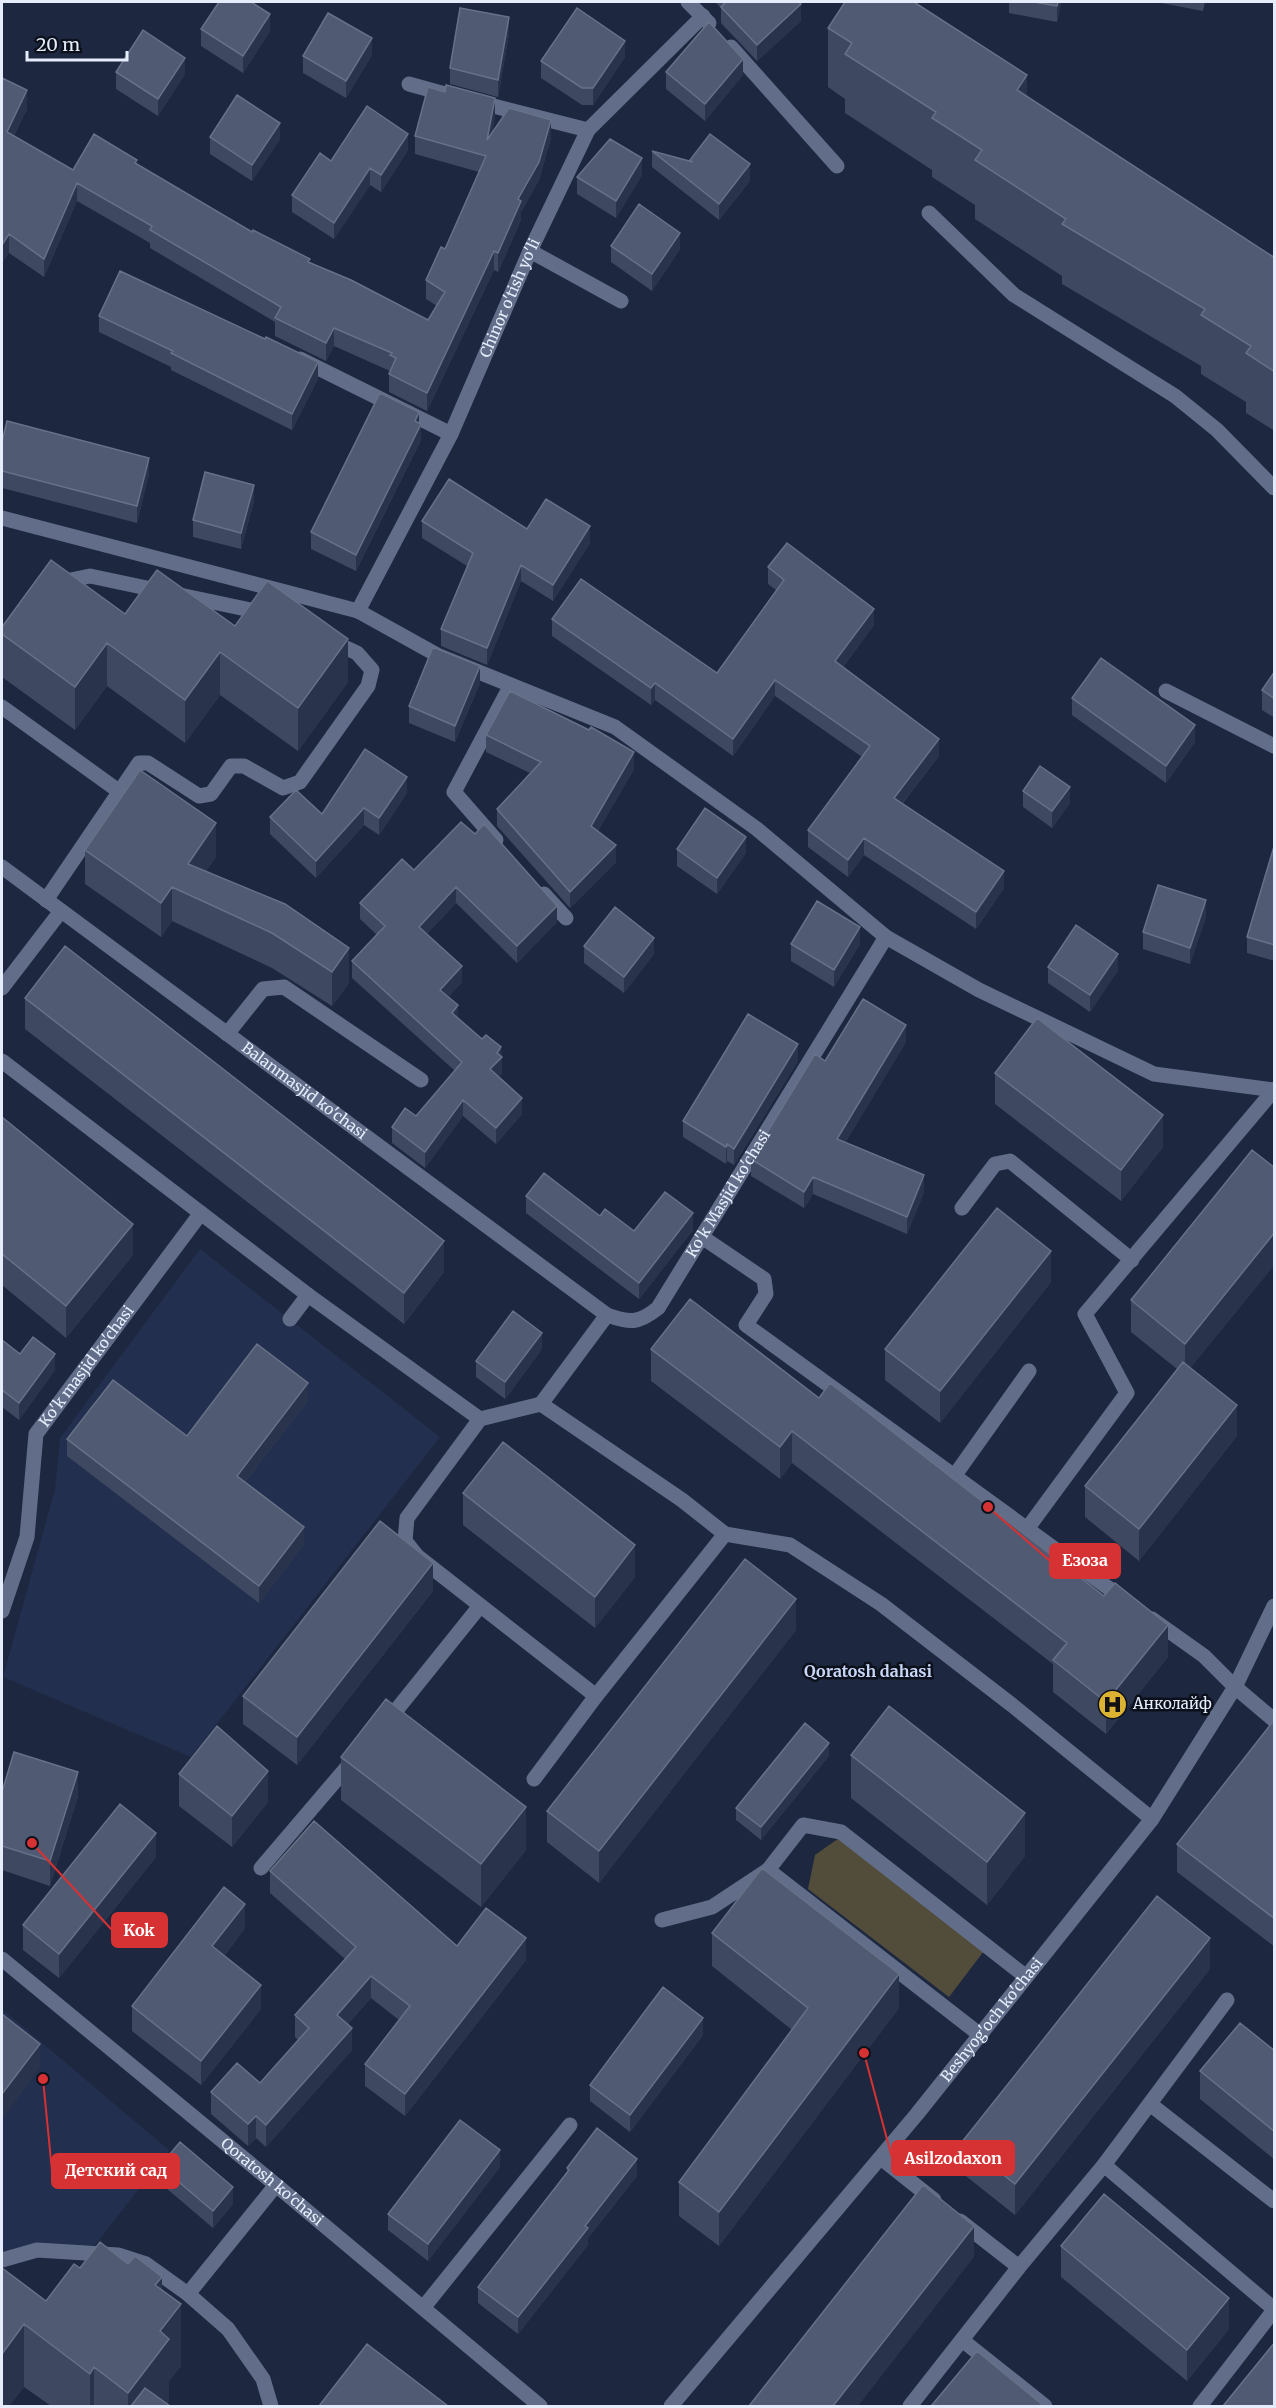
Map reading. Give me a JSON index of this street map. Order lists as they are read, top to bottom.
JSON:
{
  "streets": {
    "street": [
      "Chinor o'tish yo'li",
      "Balanmasjid ko'chasi",
      "Ko'k Masjid ko'chasi",
      "Ko'k masjid ko'chasi",
      "Beshyog'och ko'chasi",
      "Qoratosh ko'chasi"
    ]
  },
  "crossings": [
    ["Balanmasjid ko'chasi", "Ko'k Masjid ko'chasi"]
  ],
  "districts": ["Qoratosh dahasi"],
  "places": {
    "other": [
      "Езоза",
      "Kok",
      "Asilzodaxon",
      "Детский сад"
    ],
    "hospital": ["Анколайф"]
  },
  "scale_bar": "20 m"
}
